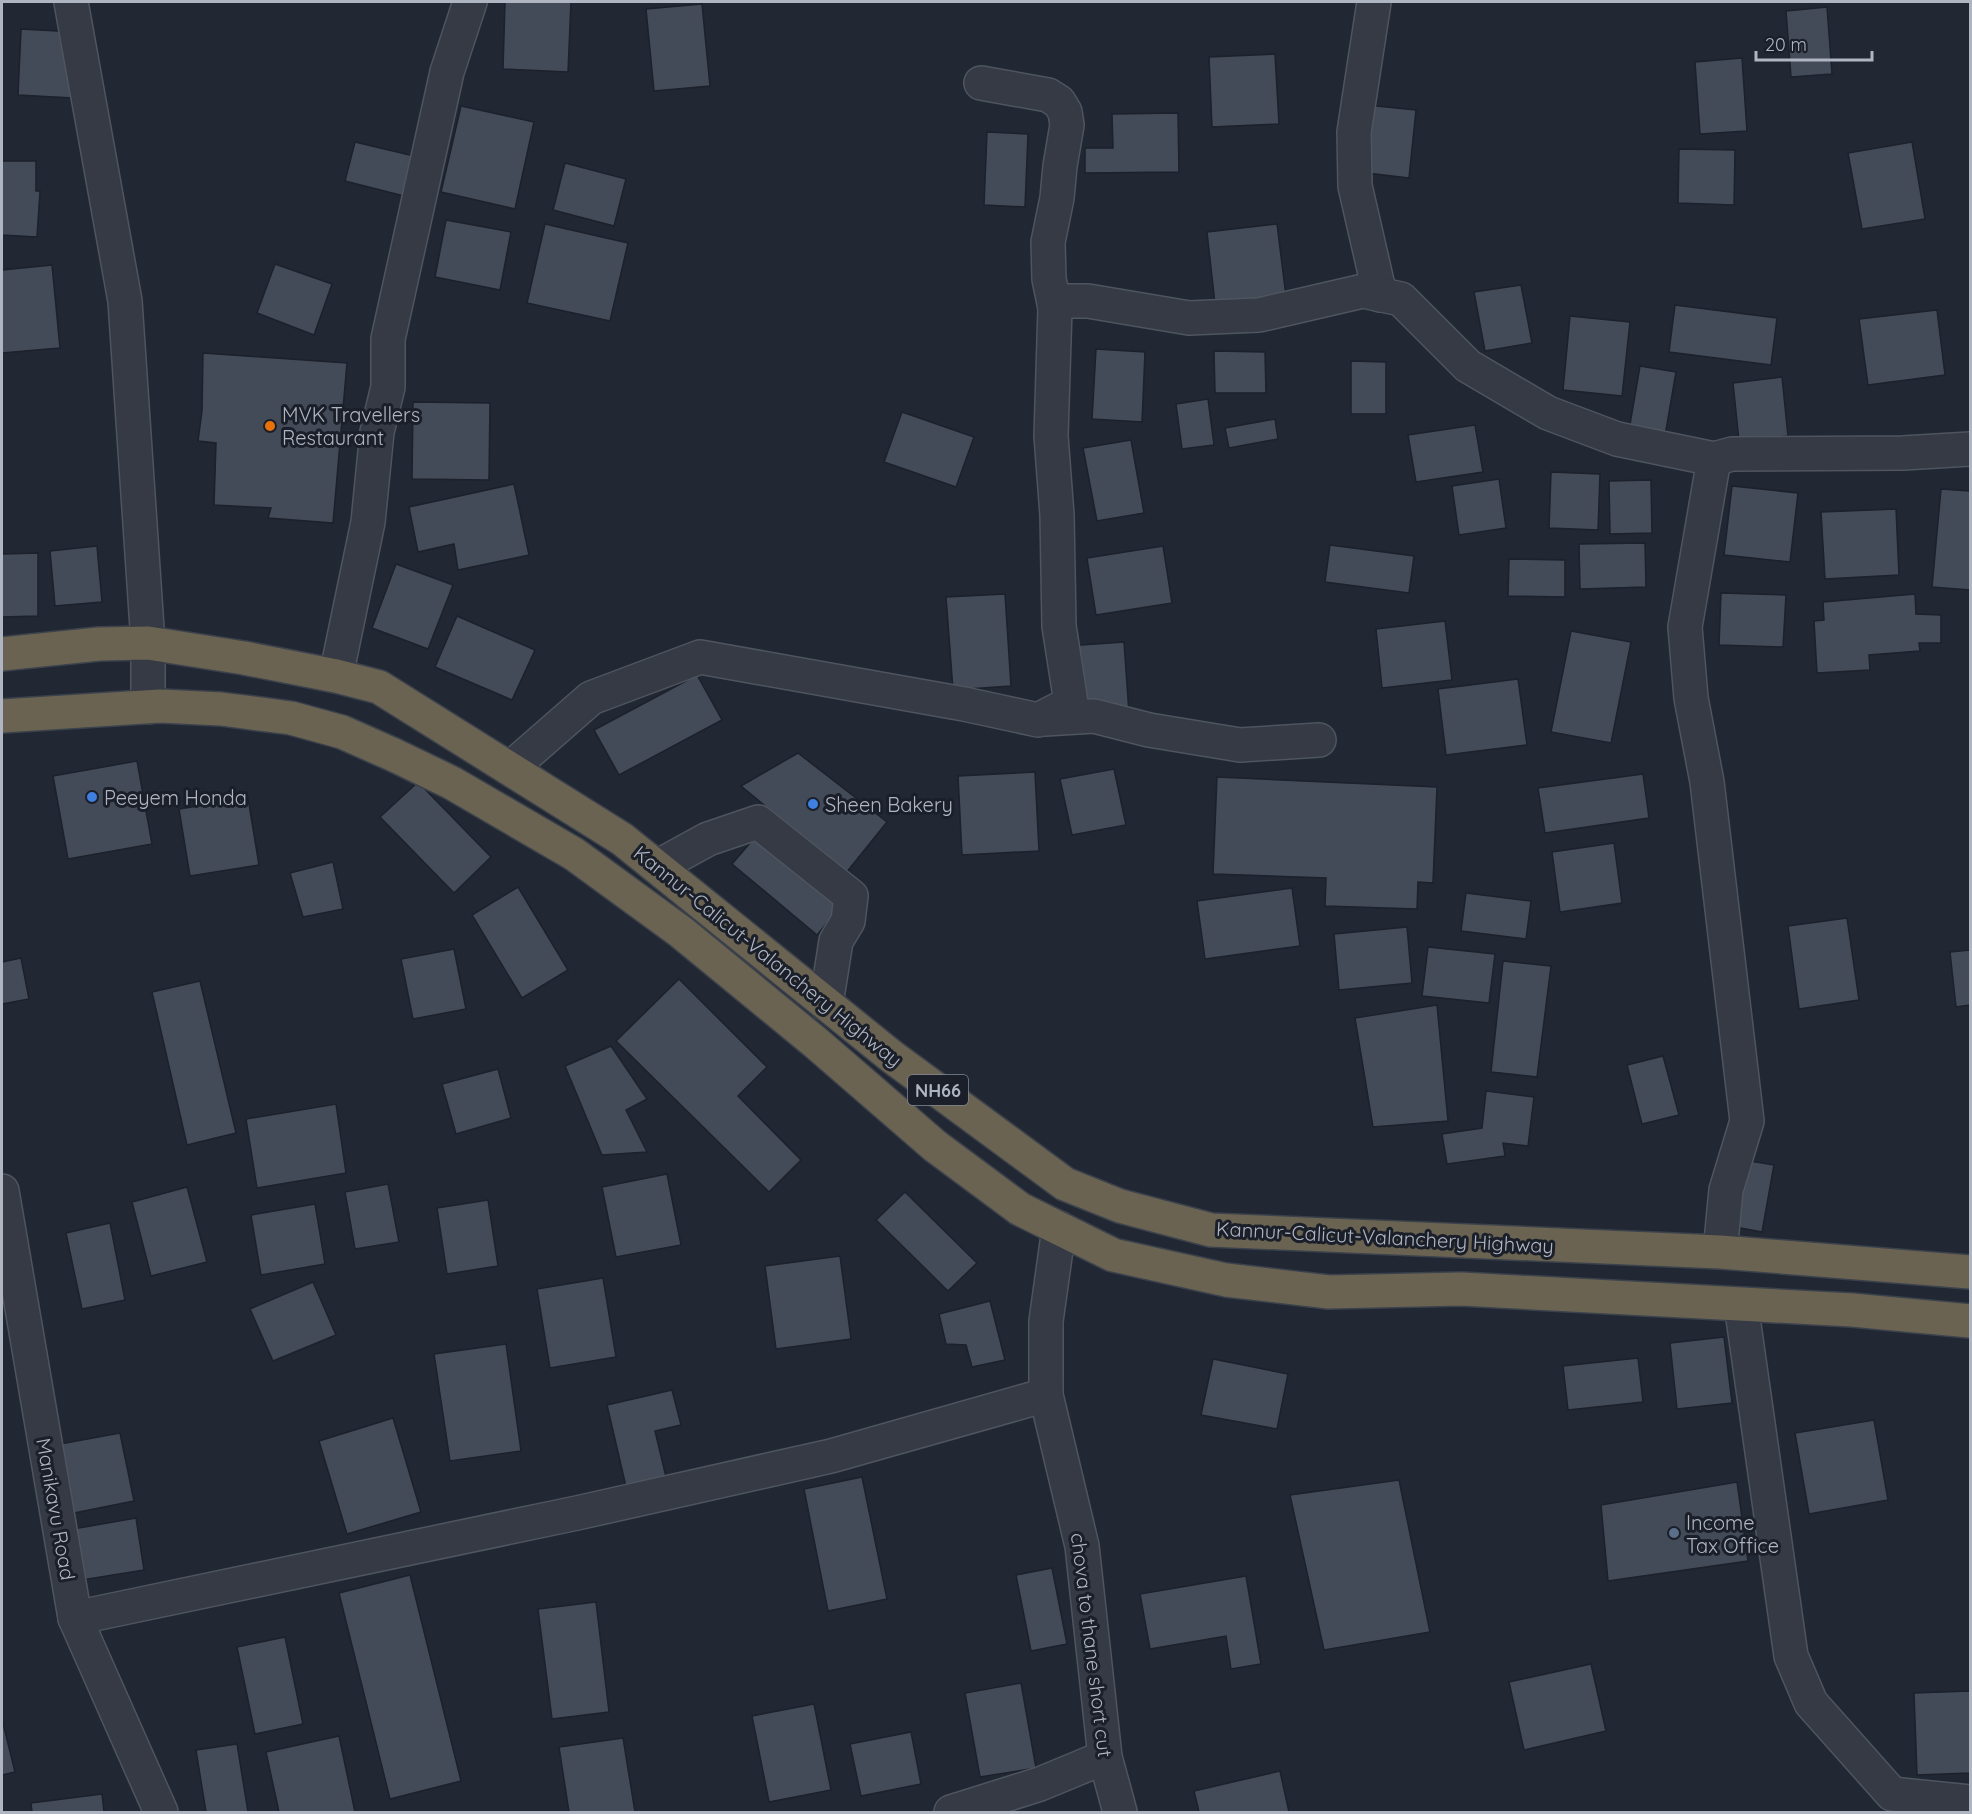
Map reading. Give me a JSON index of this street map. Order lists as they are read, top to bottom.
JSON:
{
  "streets": {
    "highway": ["Kannur-Calicut-Valanchery Highway", "NH66"],
    "street": ["Manikavu Road", "chova to thane short cut"]
  },
  "crossings": [
    ["Kannur-Calicut-Valanchery Highway", "chova to thane short cut"]
  ],
  "places": [
    "MVK Travellers Restaurant",
    "Peeyem Honda",
    "Sheen Bakery",
    "Income Tax Office"
  ],
  "scale_bar": "20 m"
}
